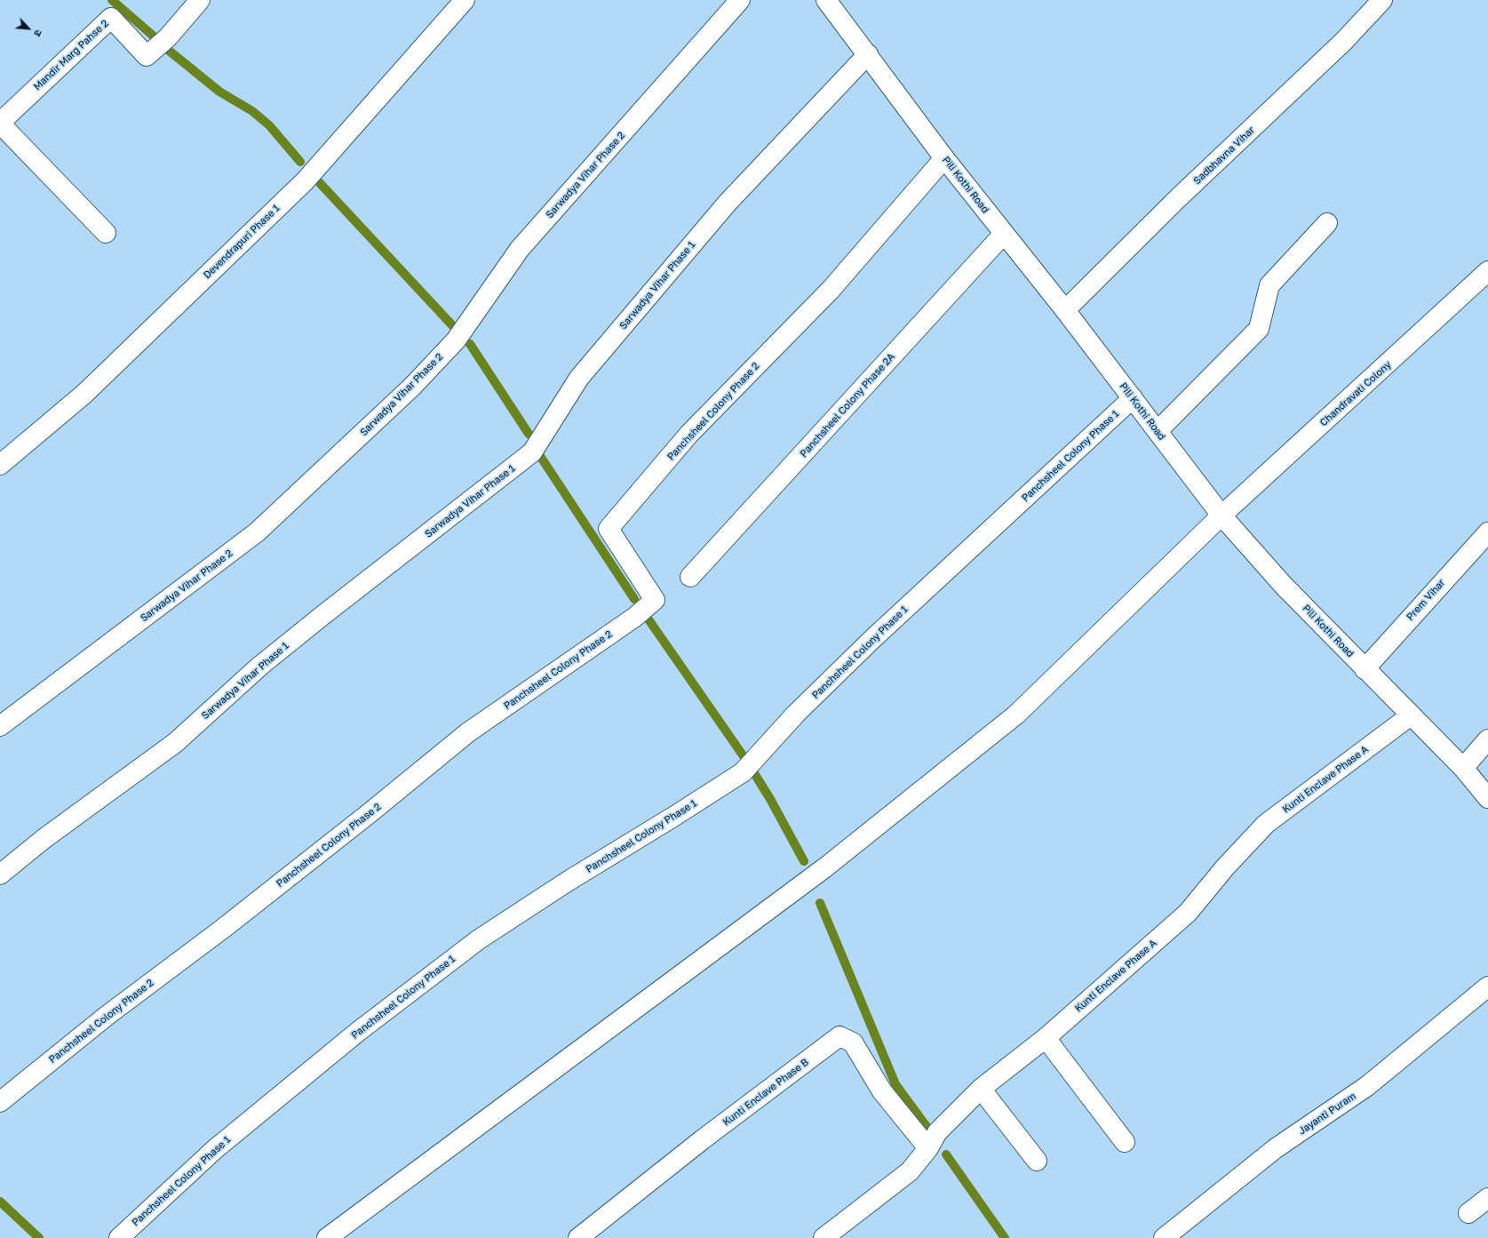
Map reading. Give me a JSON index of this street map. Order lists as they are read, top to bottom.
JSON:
{
  "streets": {
    "street": [
      "Mandir Marg Pahse 2",
      "Sadbhavna Vihar",
      "Sarwadya Vihar Phase 2",
      "Pili Kothi Road",
      "Devendrapuri Phase 1",
      "Sarwadya Vihar Phase 1",
      "Chandravati Colony",
      "Panchsheel Colony Phase 2A",
      "Panchsheel Colony Phase 2",
      "Panchsheel Colony Phase 1",
      "Prem Vihar",
      "Kunti Enclave Phase A",
      "Kunti Enclave Phase B",
      "Jayanti Puram"
    ]
  },
  "crossings": [
    ["Sadbhavna Vihar", "Pili Kothi Road"],
    ["Pili Kothi Road", "Sarwadya Vihar Phase 1"],
    ["Pili Kothi Road", "Chandravati Colony"],
    ["Pili Kothi Road", "Panchsheel Colony Phase 2A"],
    ["Pili Kothi Road", "Panchsheel Colony Phase 2"],
    ["Pili Kothi Road", "Panchsheel Colony Phase 1"],
    ["Pili Kothi Road", "Prem Vihar"],
    ["Pili Kothi Road", "Kunti Enclave Phase A"],
    ["Kunti Enclave Phase A", "Kunti Enclave Phase B"]
  ],
  "north": "bottom right"
}
